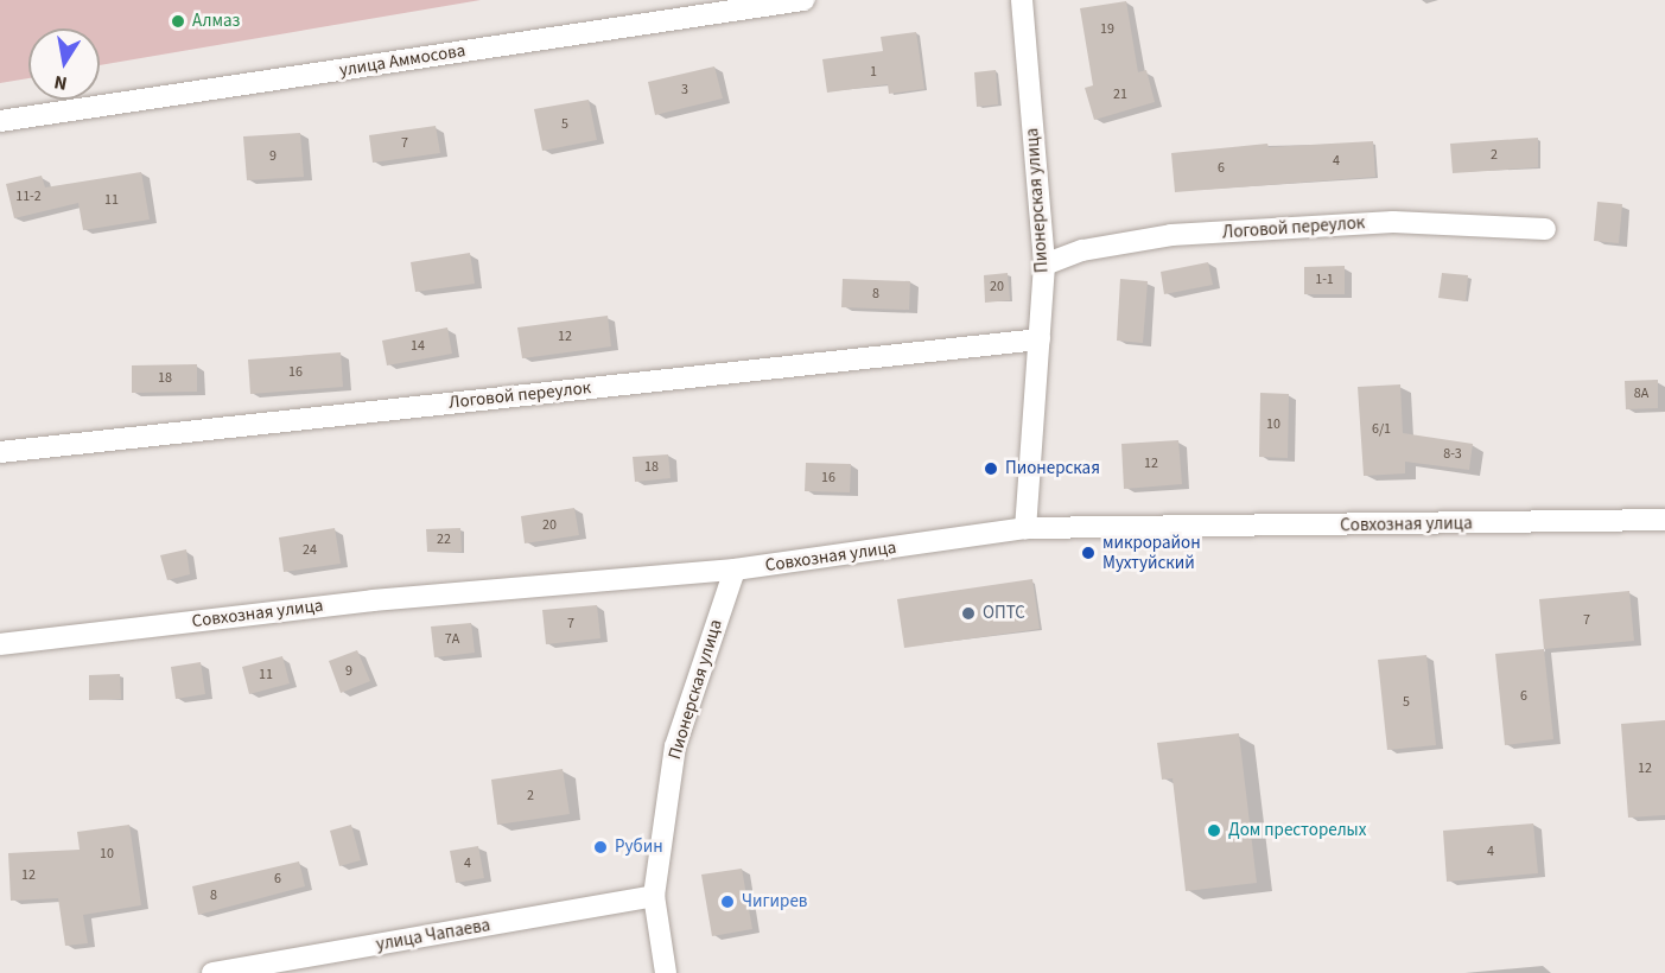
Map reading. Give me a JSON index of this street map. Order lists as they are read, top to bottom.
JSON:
{
  "streets": {
    "street": [
      "улица Аммосова",
      "Пионерская улица",
      "Логовой переулок",
      "Совхозная улица",
      "улица Чапаева"
    ]
  },
  "crossings": [
    ["Пионерская улица", "Логовой переулок"],
    ["Пионерская улица", "Совхозная улица"],
    ["Пионерская улица", "улица Чапаева"]
  ],
  "places": [
    "Алмаз",
    "Пионерская",
    "микрорайон Мухтуйский",
    "ОПТС",
    "Дом престорелых",
    "Рубин",
    "Чигирев"
  ],
  "house_numbers": [
    "19",
    "1",
    "3",
    "21",
    "5",
    "7",
    "2",
    "9",
    "4",
    "6",
    "11-2",
    "11",
    "1-1",
    "20",
    "8",
    "12",
    "14",
    "16",
    "18",
    "8А",
    "10",
    "6/1",
    "8-3",
    "12",
    "18",
    "16",
    "20",
    "22",
    "24",
    "7",
    "7",
    "7А",
    "9",
    "11",
    "6",
    "5",
    "12",
    "2",
    "4",
    "10",
    "4",
    "12",
    "6",
    "8"
  ],
  "north": "bottom"
}
